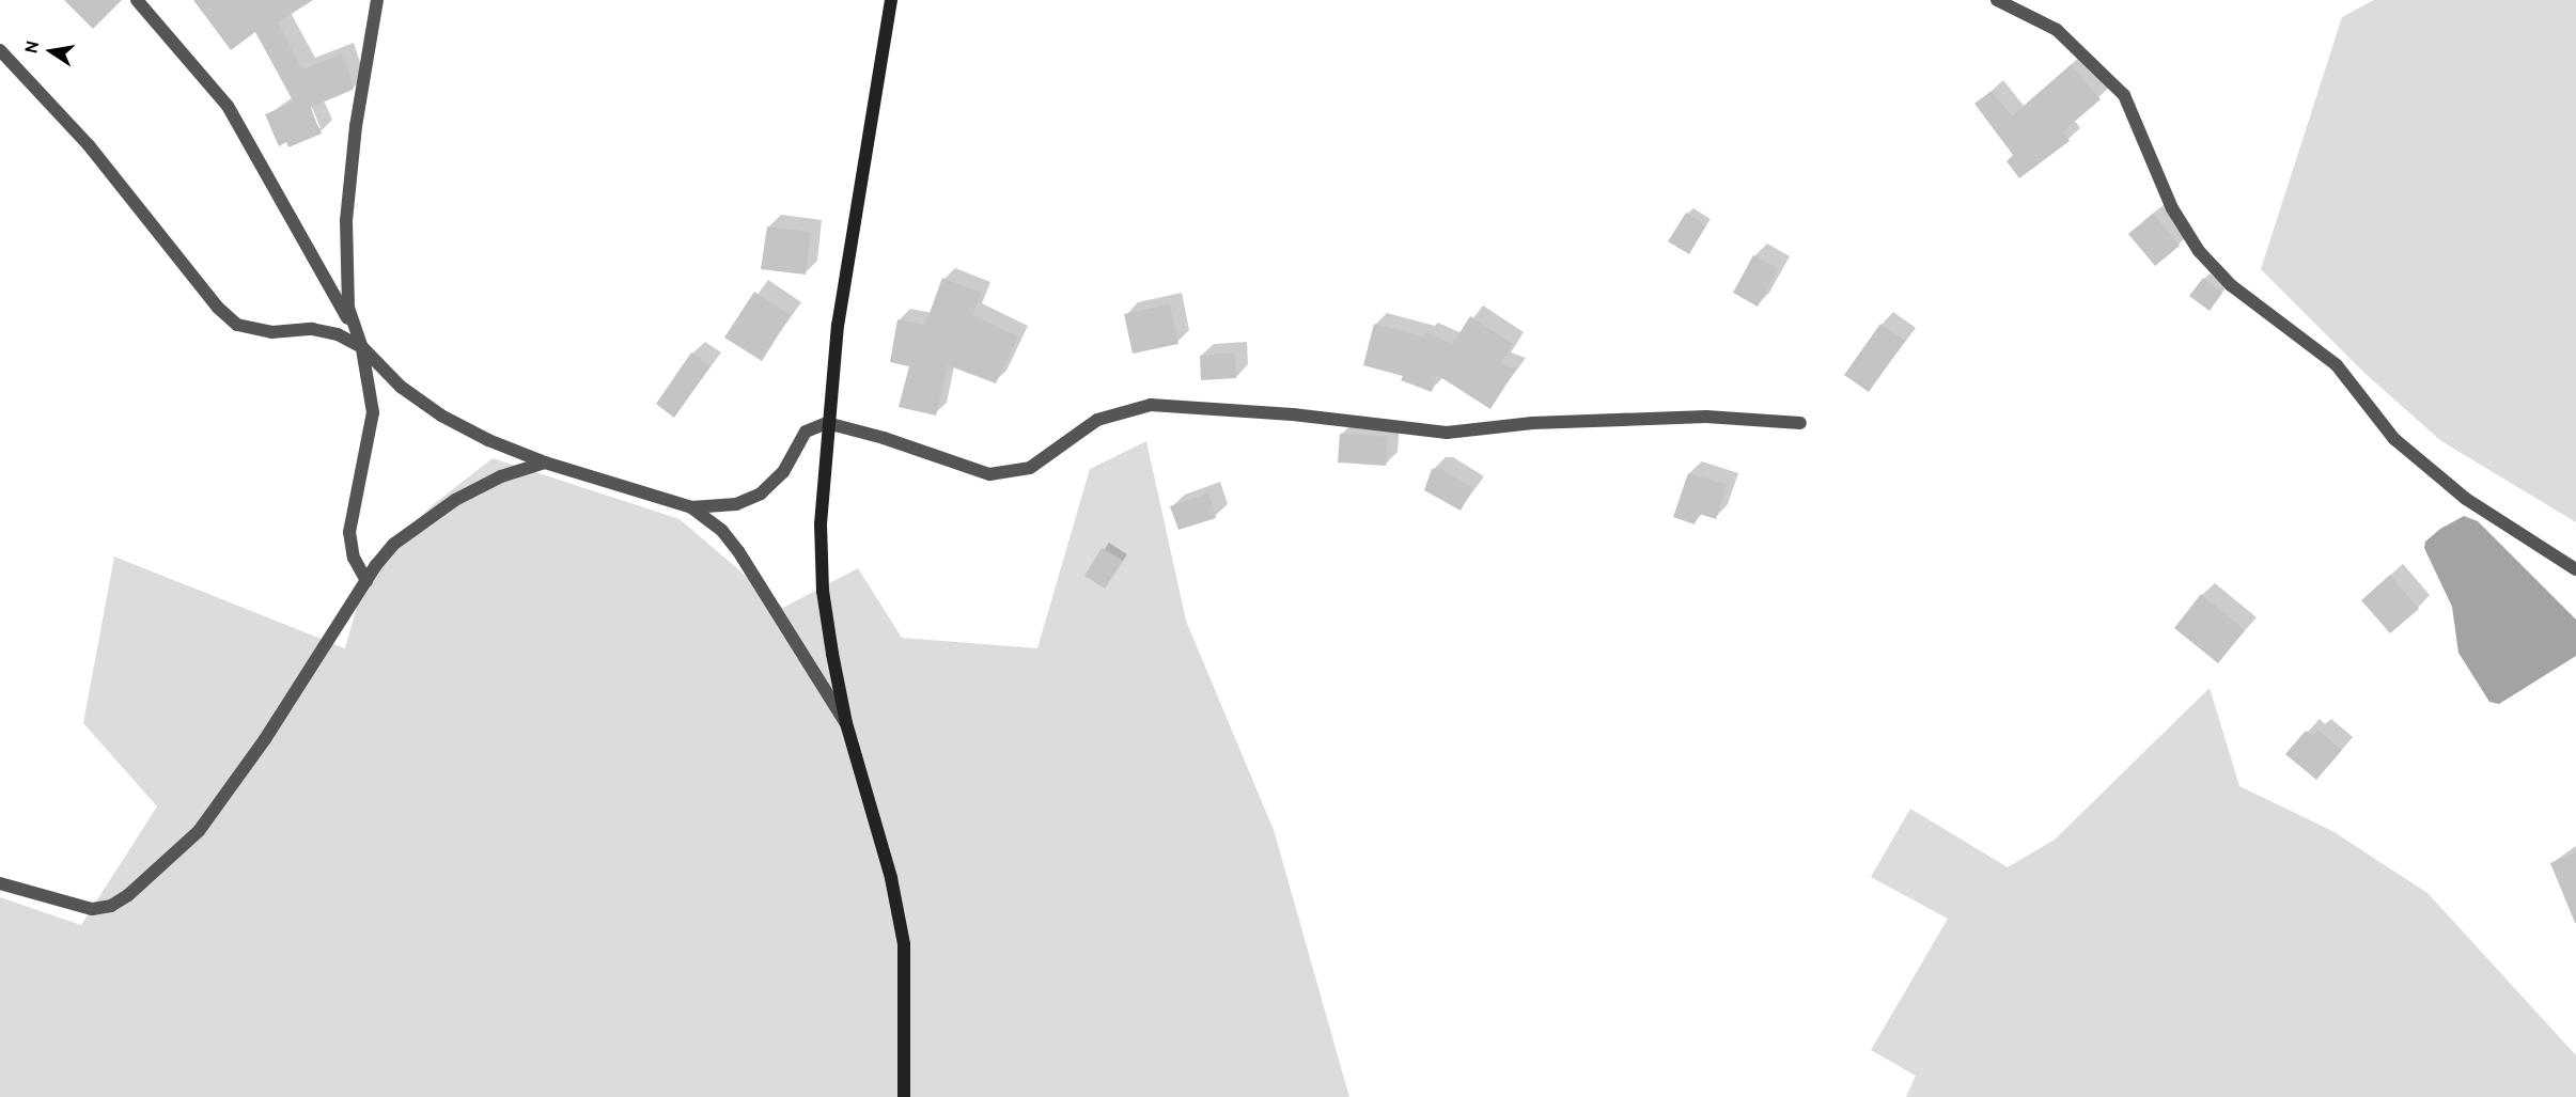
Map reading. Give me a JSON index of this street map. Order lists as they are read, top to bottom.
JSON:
{
  "north": "left"
}
